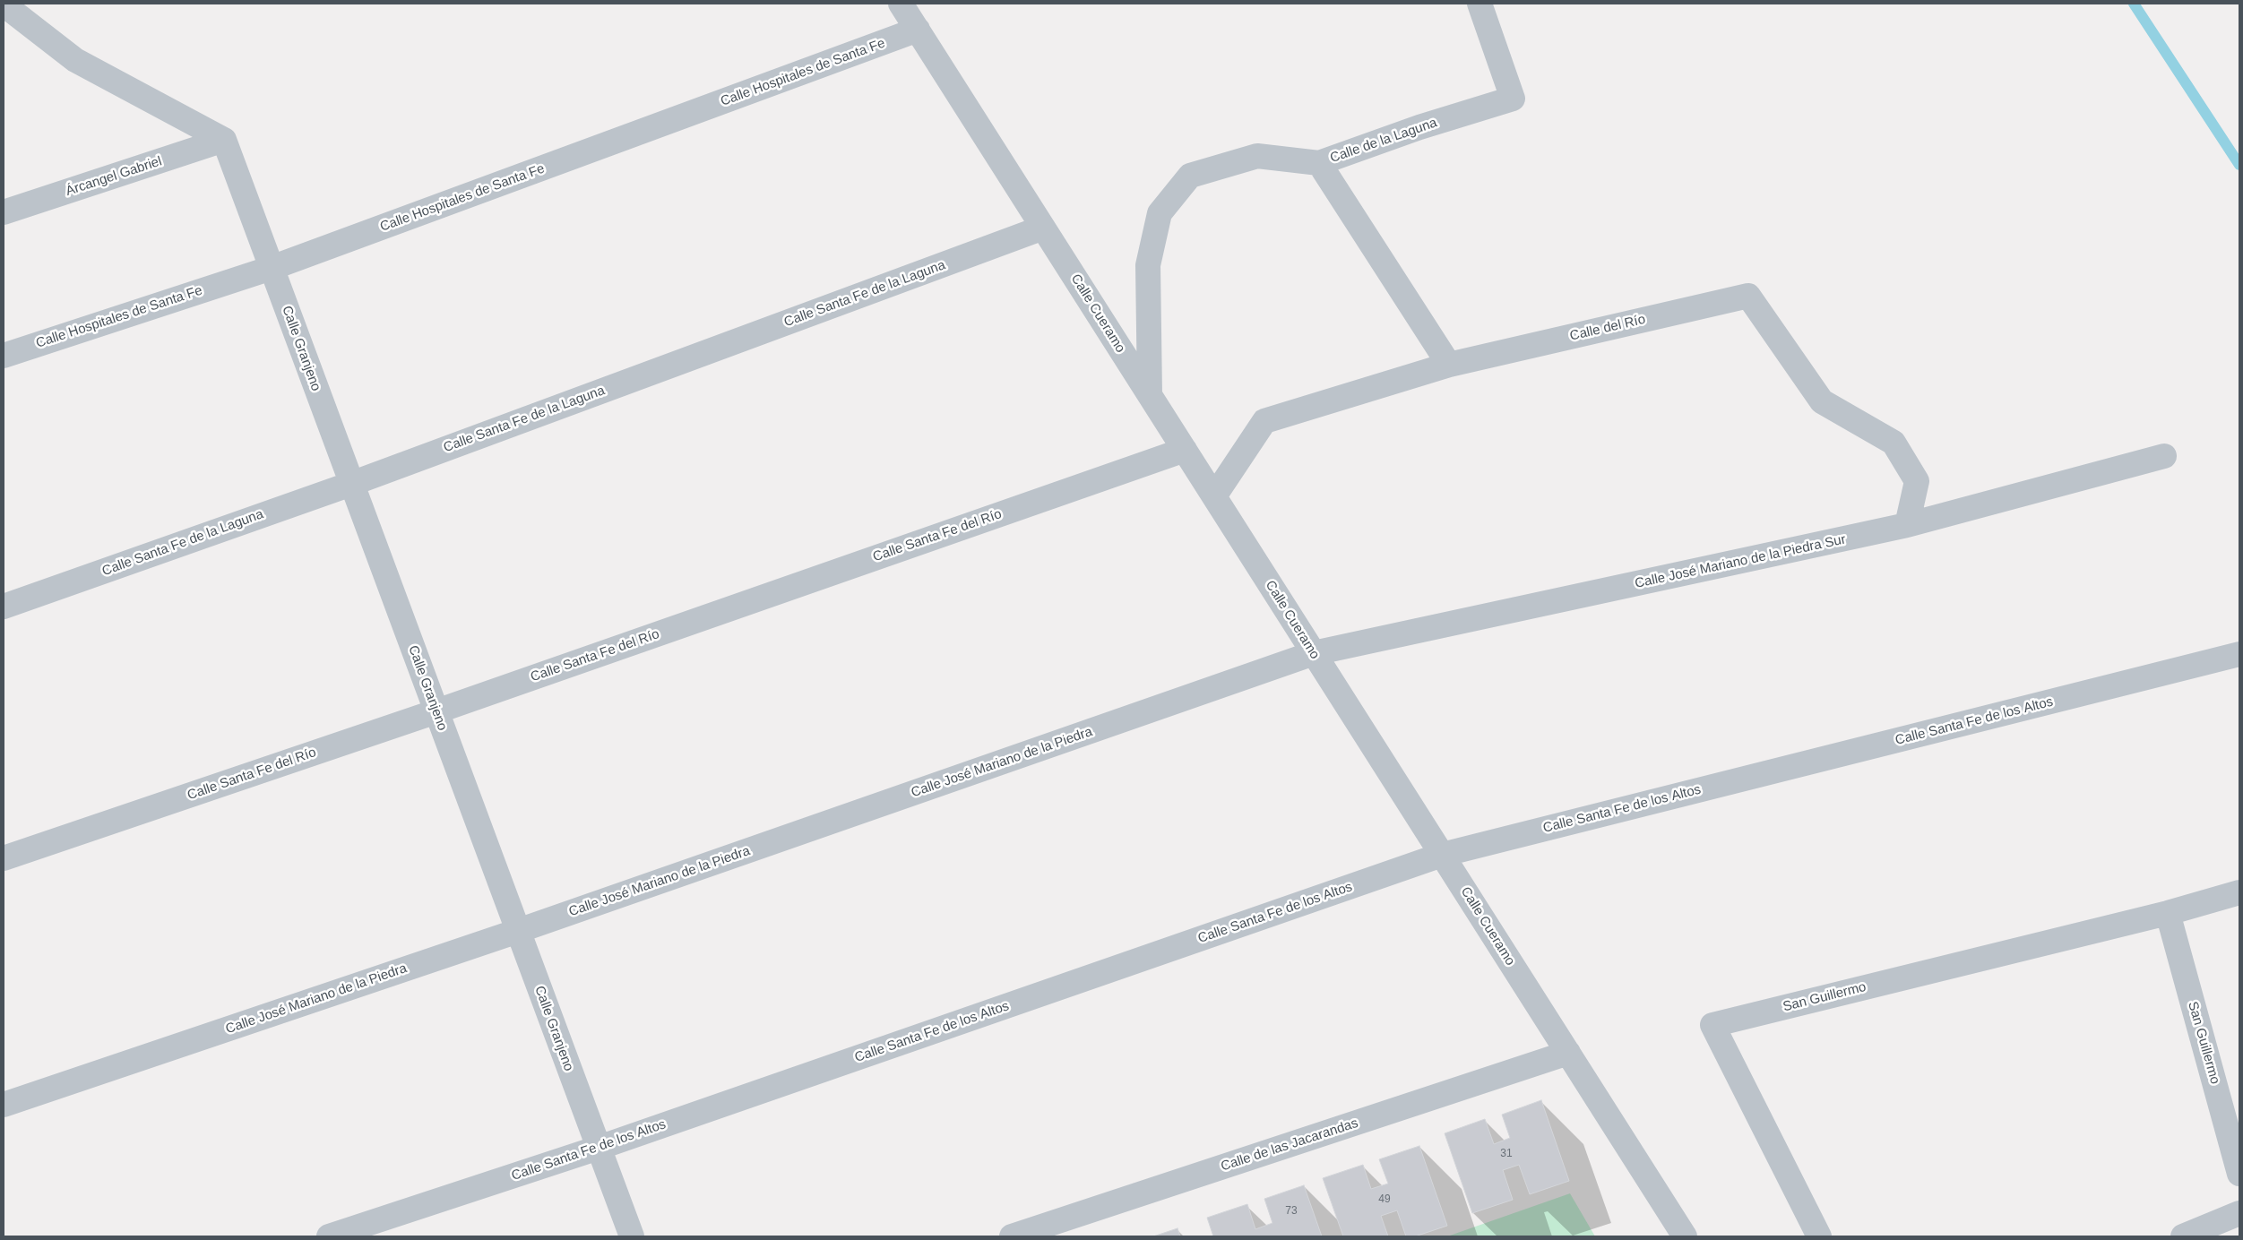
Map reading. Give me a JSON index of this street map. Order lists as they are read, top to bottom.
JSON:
{
  "streets": {
    "street": [
      "Calle Hospitales de Santa Fe",
      "Calle de la Laguna",
      "Árcangel Gabriel",
      "Calle Santa Fe de la Laguna",
      "Calle Cueramo",
      "Calle del Río",
      "Calle Granjeno",
      "Calle Santa Fe del Río",
      "Calle José Mariano de la Piedra Sur",
      "Calle Santa Fe de los Altos",
      "Calle José Mariano de la Piedra",
      "San Guillermo",
      "Calle de las Jacarandas"
    ]
  },
  "crossings": [
    ["Calle Hospitales de Santa Fe", "Calle Cueramo"],
    ["Calle Hospitales de Santa Fe", "Calle Granjeno"],
    ["Calle de la Laguna", "Calle Cueramo"],
    ["Árcangel Gabriel", "Calle Granjeno"],
    ["Calle Santa Fe de la Laguna", "Calle Cueramo"],
    ["Calle Santa Fe de la Laguna", "Calle Granjeno"],
    ["Calle Cueramo", "Calle del Río"],
    ["Calle Cueramo", "Calle Santa Fe del Río"],
    ["Calle Cueramo", "Calle José Mariano de la Piedra Sur"],
    ["Calle Cueramo", "Calle Santa Fe de los Altos"],
    ["Calle Cueramo", "Calle José Mariano de la Piedra"],
    ["Calle Cueramo", "Calle de las Jacarandas"],
    ["Calle del Río", "Calle José Mariano de la Piedra Sur"],
    ["Calle Granjeno", "Calle Santa Fe del Río"],
    ["Calle Granjeno", "Calle Santa Fe de los Altos"],
    ["Calle Granjeno", "Calle José Mariano de la Piedra"],
    ["Calle José Mariano de la Piedra Sur", "Calle José Mariano de la Piedra"]
  ],
  "house_numbers": ["31", "49", "73"]
}
